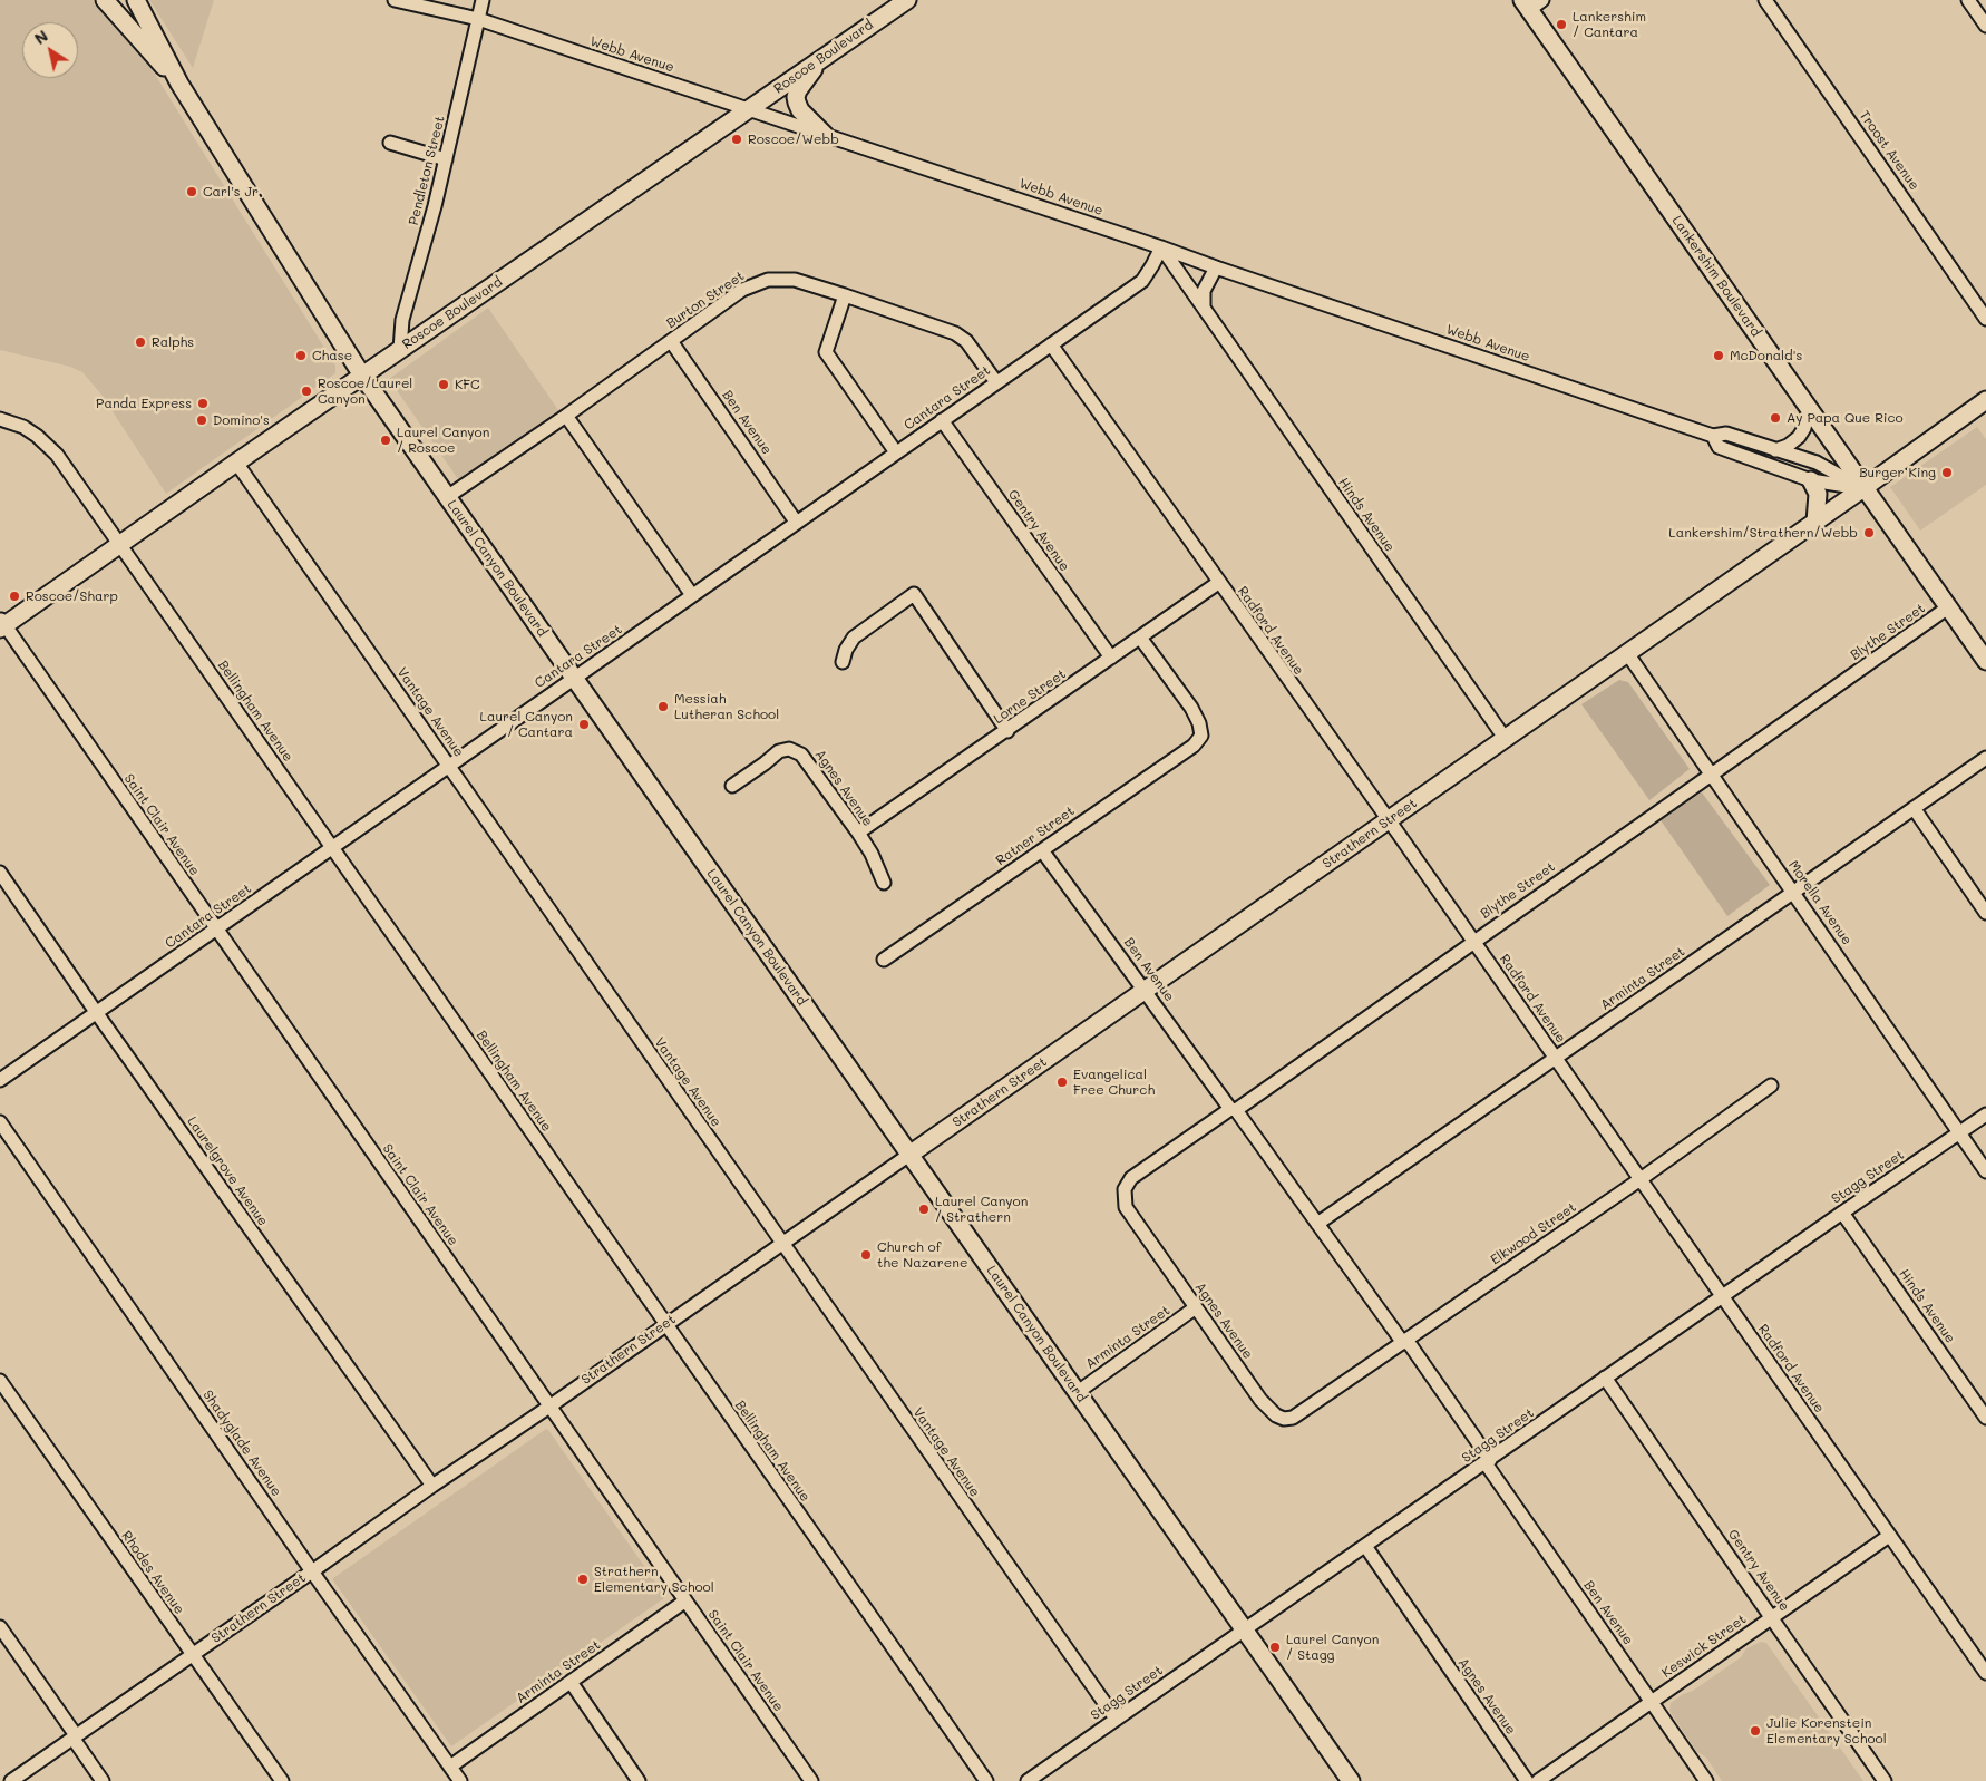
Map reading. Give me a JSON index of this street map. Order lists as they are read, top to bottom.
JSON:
{
  "streets": {
    "main road": [
      "Roscoe Boulevard",
      "Lankershim Boulevard",
      "Laurel Canyon Boulevard",
      "Strathern Street"
    ],
    "street": [
      "Webb Avenue",
      "Troost Avenue",
      "Pendleton Street",
      "Burton Street",
      "Cantara Street",
      "Ben Avenue",
      "Hinds Avenue",
      "Gentry Avenue",
      "Radford Avenue",
      "Blythe Street",
      "Lorne Street",
      "Bellingham Avenue",
      "Vantage Avenue",
      "Agnes Avenue",
      "Saint Clair Avenue",
      "Ratner Street",
      "Morella Avenue",
      "Arminta Street",
      "Laurelgrove Avenue",
      "Stagg Street",
      "Elkwood Street",
      "Shadyglade Avenue",
      "Rhodes Avenue",
      "Keswick Street"
    ]
  },
  "crossings": [
    ["Webb Avenue", "Roscoe Boulevard"],
    ["Webb Avenue", "Pendleton Street"],
    ["Webb Avenue", "Lankershim Boulevard"],
    ["Webb Avenue", "Cantara Street"],
    ["Webb Avenue", "Hinds Avenue"],
    ["Webb Avenue", "Strathern Street"],
    ["Roscoe Boulevard", "Pendleton Street"],
    ["Roscoe Boulevard", "Laurel Canyon Boulevard"],
    ["Roscoe Boulevard", "Bellingham Avenue"],
    ["Roscoe Boulevard", "Vantage Avenue"],
    ["Roscoe Boulevard", "Saint Clair Avenue"],
    ["Lankershim Boulevard", "Blythe Street"],
    ["Lankershim Boulevard", "Strathern Street"],
    ["Burton Street", "Cantara Street"],
    ["Burton Street", "Ben Avenue"],
    ["Burton Street", "Laurel Canyon Boulevard"],
    ["Cantara Street", "Ben Avenue"],
    ["Cantara Street", "Hinds Avenue"],
    ["Cantara Street", "Gentry Avenue"],
    ["Cantara Street", "Laurel Canyon Boulevard"],
    ["Cantara Street", "Radford Avenue"],
    ["Cantara Street", "Bellingham Avenue"],
    ["Cantara Street", "Vantage Avenue"],
    ["Cantara Street", "Saint Clair Avenue"],
    ["Cantara Street", "Laurelgrove Avenue"],
    ["Ben Avenue", "Blythe Street"],
    ["Ben Avenue", "Strathern Street"],
    ["Ben Avenue", "Ratner Street"],
    ["Ben Avenue", "Arminta Street"],
    ["Ben Avenue", "Stagg Street"],
    ["Ben Avenue", "Elkwood Street"],
    ["Ben Avenue", "Keswick Street"],
    ["Hinds Avenue", "Strathern Street"],
    ["Hinds Avenue", "Stagg Street"],
    ["Gentry Avenue", "Lorne Street"],
    ["Gentry Avenue", "Stagg Street"],
    ["Gentry Avenue", "Keswick Street"],
    ["Laurel Canyon Boulevard", "Strathern Street"],
    ["Laurel Canyon Boulevard", "Arminta Street"],
    ["Laurel Canyon Boulevard", "Stagg Street"],
    ["Radford Avenue", "Blythe Street"],
    ["Radford Avenue", "Lorne Street"],
    ["Radford Avenue", "Strathern Street"],
    ["Radford Avenue", "Arminta Street"],
    ["Radford Avenue", "Stagg Street"],
    ["Radford Avenue", "Elkwood Street"],
    ["Radford Avenue", "Keswick Street"],
    ["Blythe Street", "Agnes Avenue"],
    ["Blythe Street", "Morella Avenue"],
    ["Lorne Street", "Agnes Avenue"],
    ["Lorne Street", "Ratner Street"],
    ["Bellingham Avenue", "Strathern Street"],
    ["Vantage Avenue", "Strathern Street"],
    ["Vantage Avenue", "Stagg Street"],
    ["Agnes Avenue", "Arminta Street"],
    ["Agnes Avenue", "Stagg Street"],
    ["Agnes Avenue", "Elkwood Street"],
    ["Saint Clair Avenue", "Strathern Street"],
    ["Saint Clair Avenue", "Arminta Street"],
    ["Strathern Street", "Morella Avenue"],
    ["Strathern Street", "Laurelgrove Avenue"],
    ["Strathern Street", "Shadyglade Avenue"],
    ["Strathern Street", "Rhodes Avenue"],
    ["Morella Avenue", "Arminta Street"],
    ["Morella Avenue", "Stagg Street"],
    ["Arminta Street", "Shadyglade Avenue"]
  ],
  "places": [
    "Lankershim / Cantara",
    "Roscoe/Webb",
    "Carl's Jr.",
    "Ralphs",
    "Chase",
    "McDonald's",
    "KFC",
    "Roscoe/Laurel Canyon",
    "Panda Express",
    "Ay Papa Que Rico",
    "Domino's",
    "Laurel Canyon / Roscoe",
    "Burger King",
    "Lankershim/Strathern/Webb",
    "Roscoe/Sharp",
    "Messiah Lutheran School",
    "Laurel Canyon / Cantara",
    "Evangelical Free Church",
    "Laurel Canyon / Strathern",
    "Church of the Nazarene",
    "Strathern Elementary School",
    "Laurel Canyon / Stagg",
    "Julie Korenstein Elementary School"
  ],
  "north": "top left"
}
